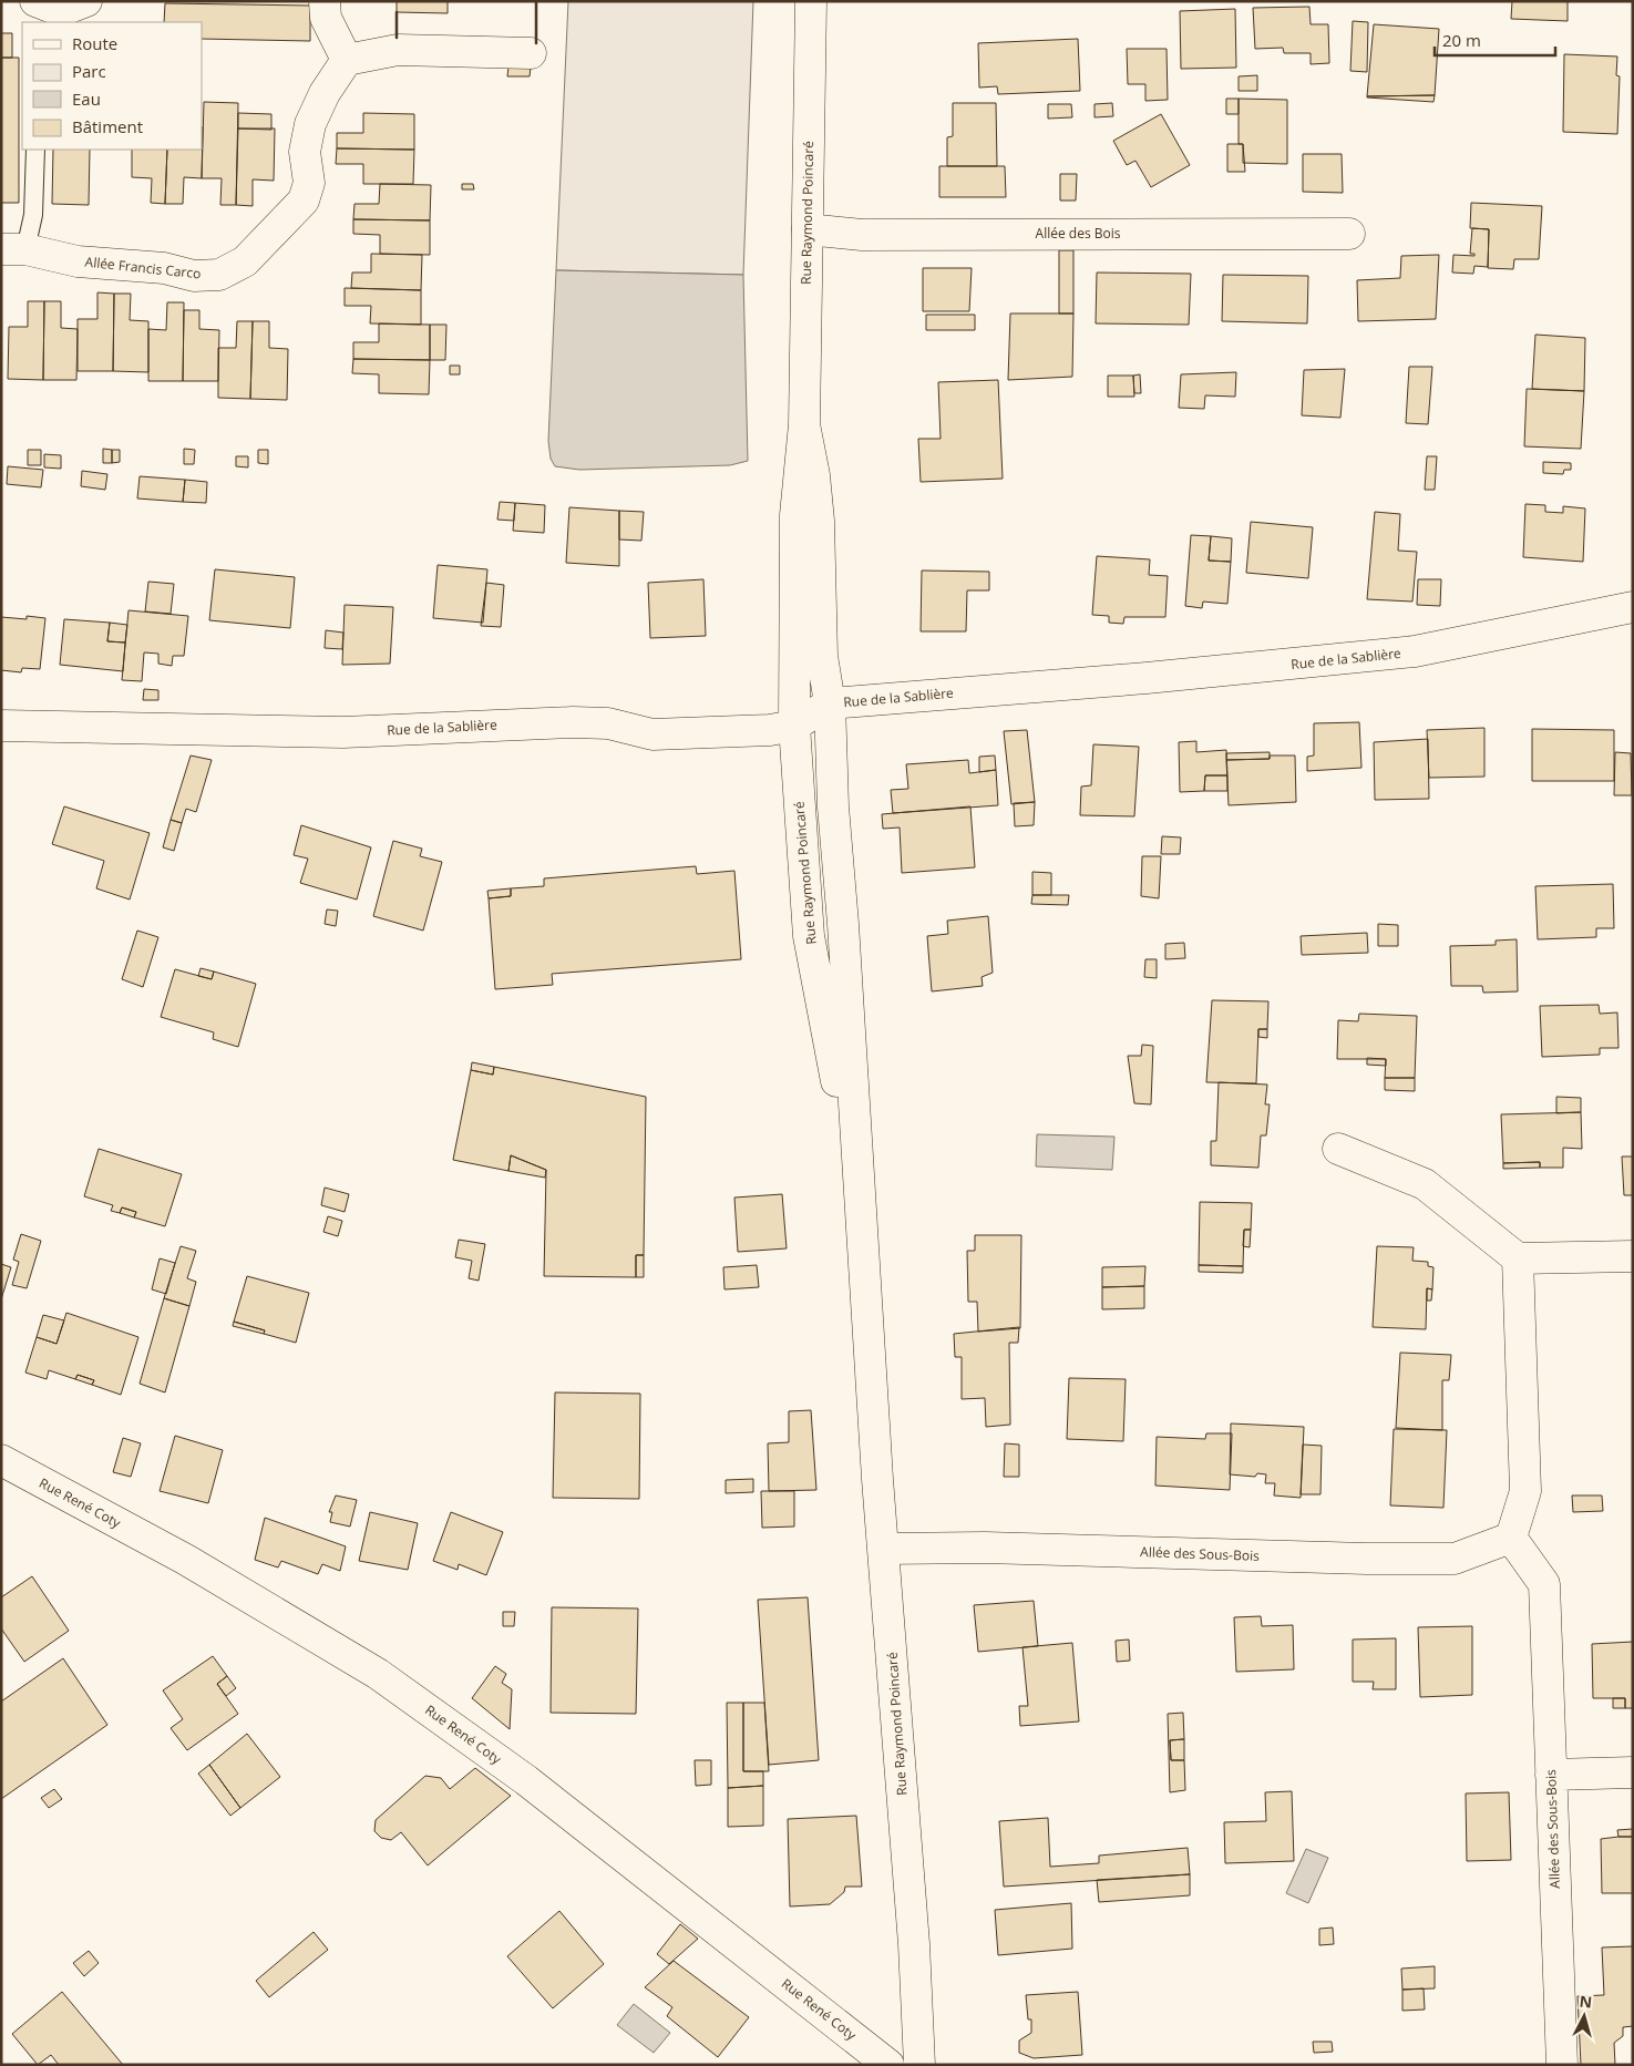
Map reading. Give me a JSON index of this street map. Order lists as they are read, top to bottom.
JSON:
{
  "streets": {
    "street": [
      "Rue Raymond Poincaré",
      "Allée des Bois",
      "Allée Francis Carco",
      "Rue de la Sablière",
      "Rue René Coty",
      "Allée des Sous-Bois"
    ]
  },
  "crossings": [
    ["Rue Raymond Poincaré", "Allée des Bois"],
    ["Rue Raymond Poincaré", "Rue de la Sablière"],
    ["Rue Raymond Poincaré", "Allée des Sous-Bois"]
  ],
  "legend": [
    "Route",
    "Parc",
    "Eau",
    "Bâtiment"
  ],
  "scale_bar": "20 m",
  "north": "top"
}
